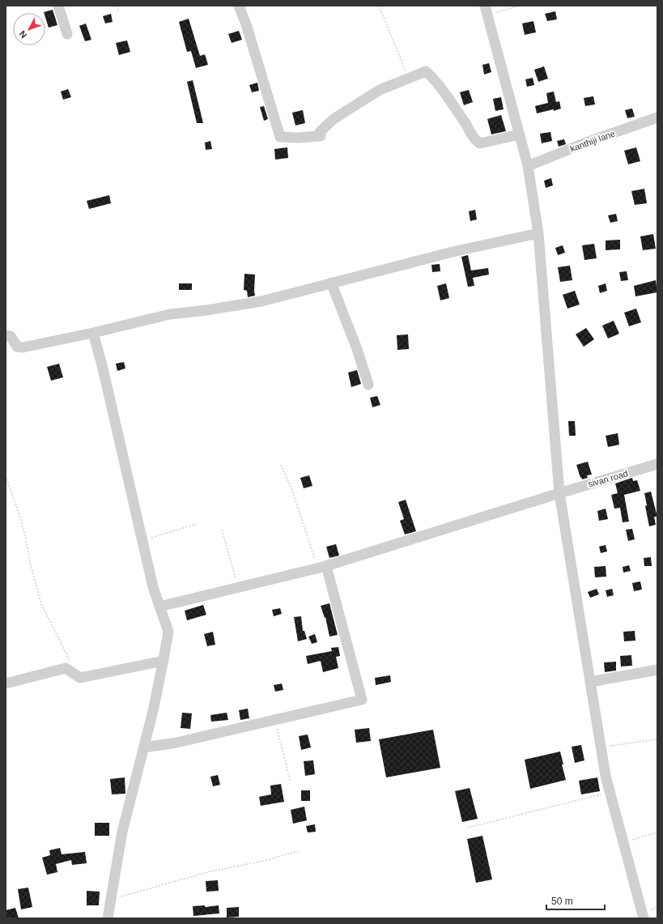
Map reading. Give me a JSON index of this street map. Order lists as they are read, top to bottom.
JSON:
{
  "streets": {
    "street": ["kanthiji lane", "sivan road"]
  },
  "scale_bar": "50 m",
  "north": "bottom left"
}
